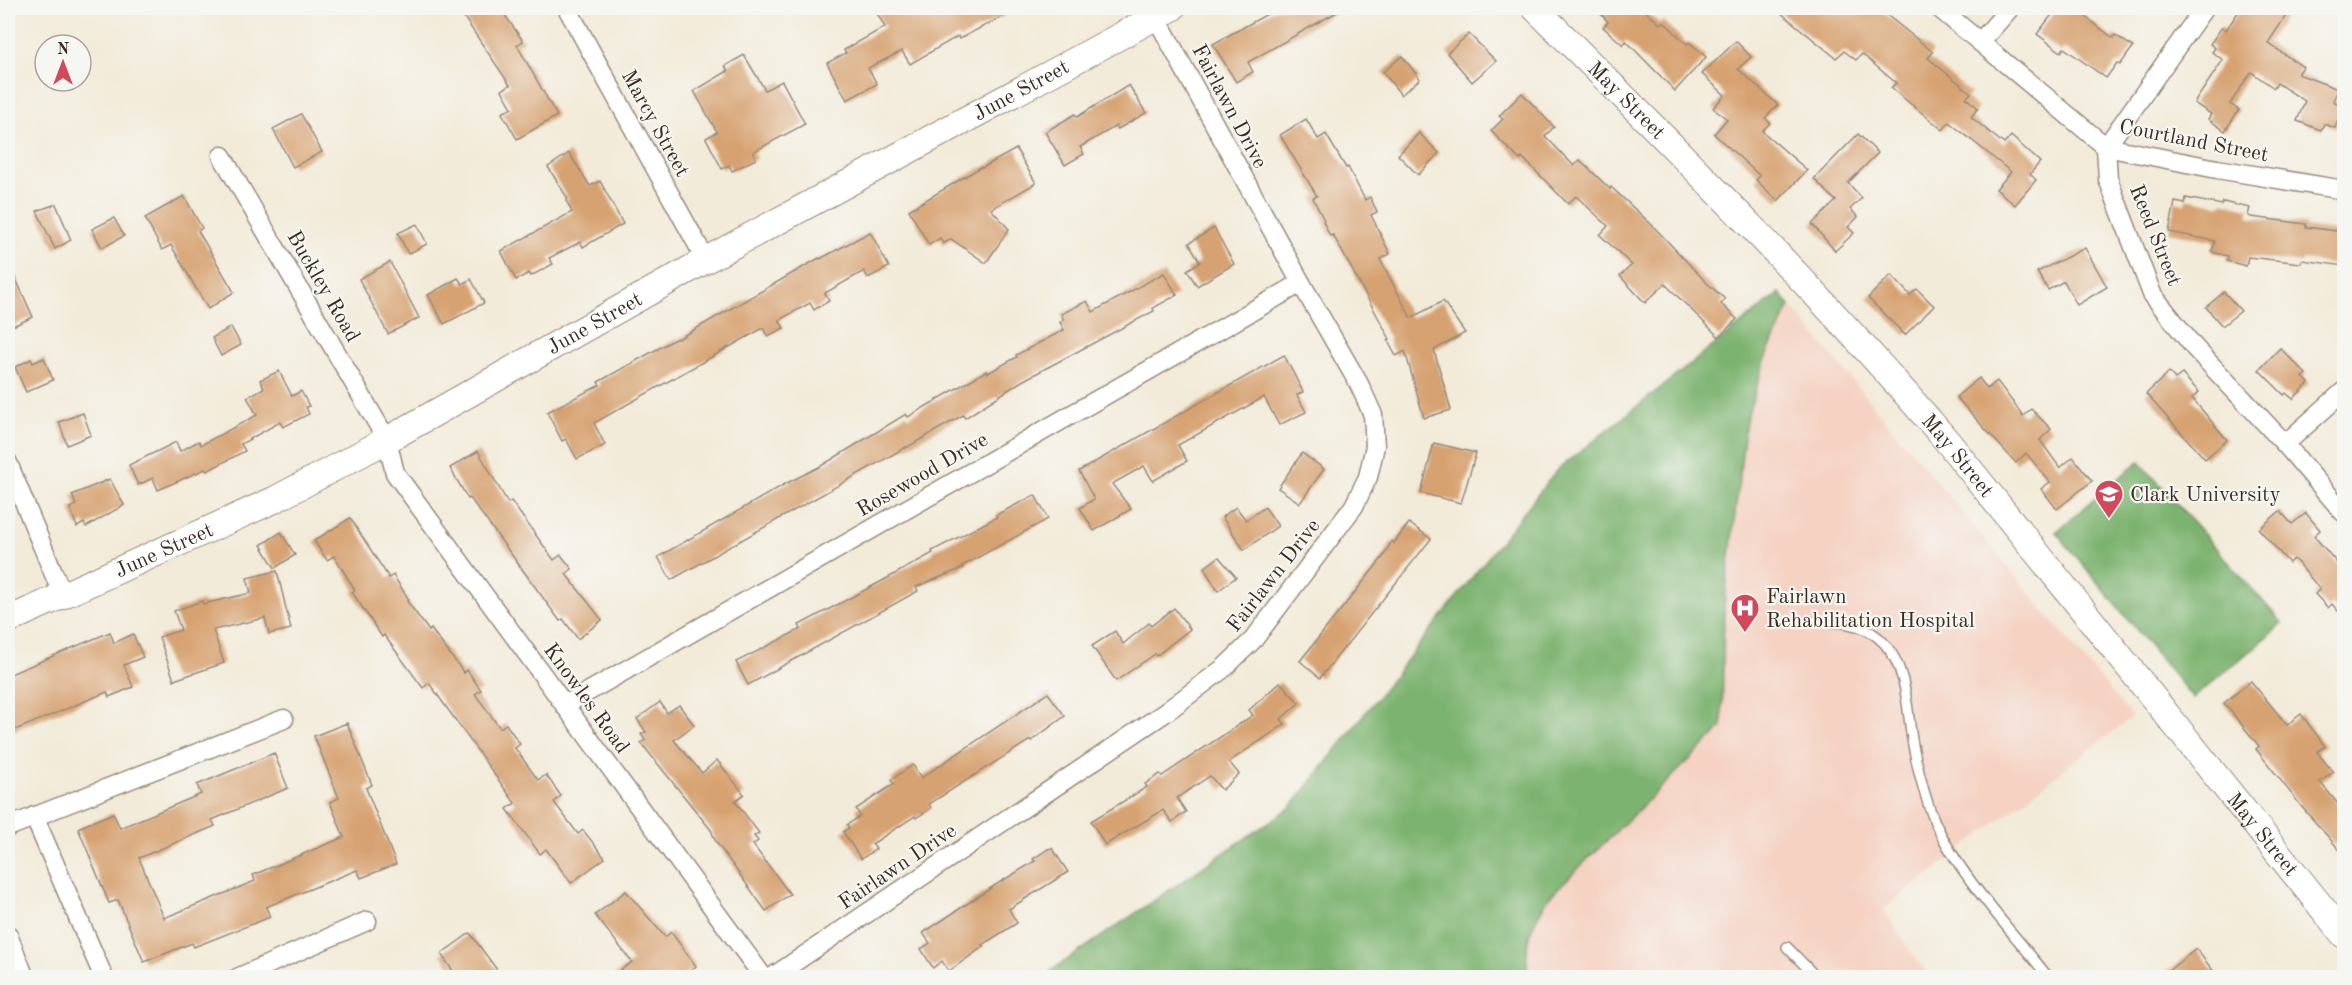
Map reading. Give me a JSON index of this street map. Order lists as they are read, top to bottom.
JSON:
{
  "streets": {
    "street": [
      "June Street",
      "May Street",
      "Fairlawn Drive",
      "Marcy Street",
      "Courtland Street",
      "Reed Street",
      "Buckley Road",
      "Rosewood Drive",
      "Knowles Road"
    ]
  },
  "crossings": [
    ["June Street", "Fairlawn Drive"],
    ["June Street", "Marcy Street"],
    ["June Street", "Buckley Road"],
    ["June Street", "Knowles Road"],
    ["Fairlawn Drive", "Rosewood Drive"],
    ["Courtland Street", "Reed Street"],
    ["Buckley Road", "Knowles Road"],
    ["Rosewood Drive", "Knowles Road"]
  ],
  "places": {
    "school or university": ["Clark University"],
    "hospital": ["Fairlawn Rehabilitation Hospital"]
  },
  "north": "top"
}
